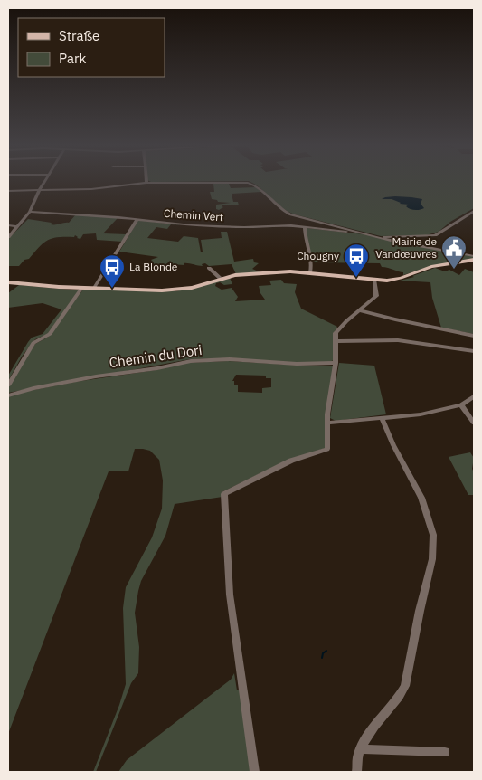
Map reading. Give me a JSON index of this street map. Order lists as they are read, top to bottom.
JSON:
{
  "streets": {
    "street": ["Chemin Vert", "Chemin du Dori"]
  },
  "places": {
    "public building": ["Mairie de Vandœuvres"],
    "bus stop": ["Chougny", "La Blonde"]
  },
  "legend": ["Straße", "Park"]
}
